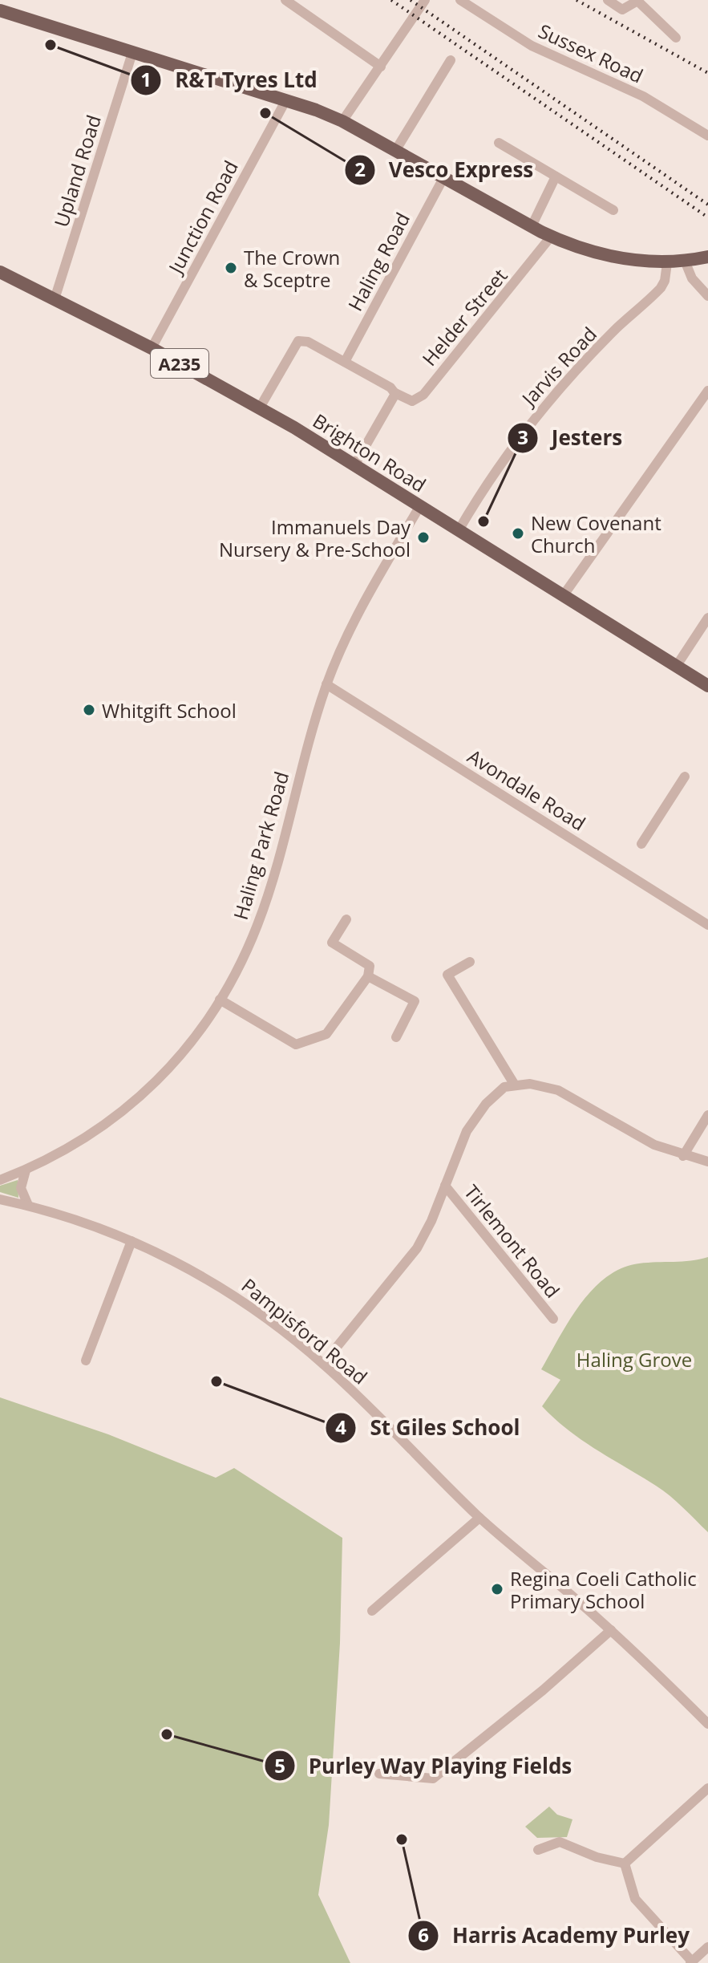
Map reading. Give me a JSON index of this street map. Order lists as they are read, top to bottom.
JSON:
{
  "streets": {
    "main road": ["A235", "Brighton Road"],
    "street": [
      "Sussex Road",
      "Upland Road",
      "Junction Road",
      "Haling Road",
      "Helder Street",
      "Jarvis Road",
      "Avondale Road",
      "Haling Park Road",
      "Tirlemont Road",
      "Pampisford Road"
    ]
  },
  "crossings": [
    ["Upland Road", "Brighton Road"],
    ["Junction Road", "Brighton Road"],
    ["Jarvis Road", "Brighton Road"],
    ["Brighton Road", "Haling Park Road"],
    ["Avondale Road", "Haling Park Road"]
  ],
  "parks": ["Haling Grove"],
  "places": [
    "R&T Tyres Ltd",
    "Vesco Express",
    "The Crown & Sceptre",
    "Jesters",
    "New Covenant Church",
    "Immanuels Day Nursery & Pre-School",
    "Whitgift School",
    "St Giles School",
    "Regina Coeli Catholic Primary School",
    "Purley Way Playing Fields",
    "Harris Academy Purley"
  ]
}
